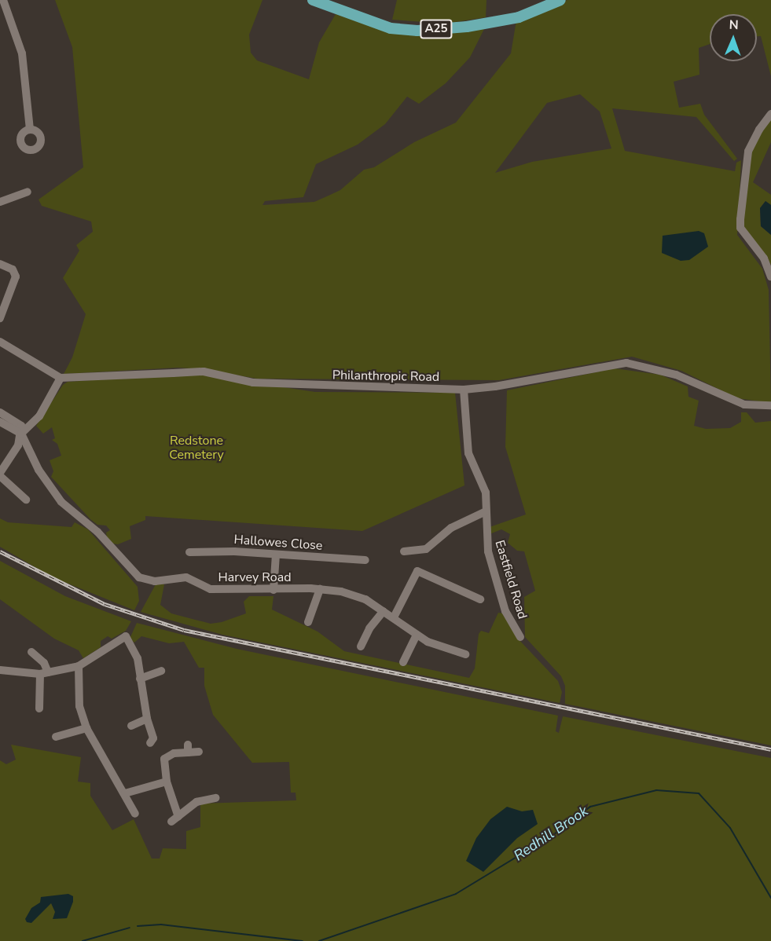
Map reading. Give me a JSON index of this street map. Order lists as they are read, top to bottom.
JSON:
{
  "streets": {
    "main road": ["A25"],
    "street": [
      "Philanthropic Road",
      "Hallowes Close",
      "Harvey Road",
      "Eastfield Road"
    ]
  },
  "crossings": [
    ["Philanthropic Road", "Eastfield Road"]
  ],
  "water": ["Redhill Brook"],
  "parks": ["Redstone Cemetery"],
  "north": "top"
}
